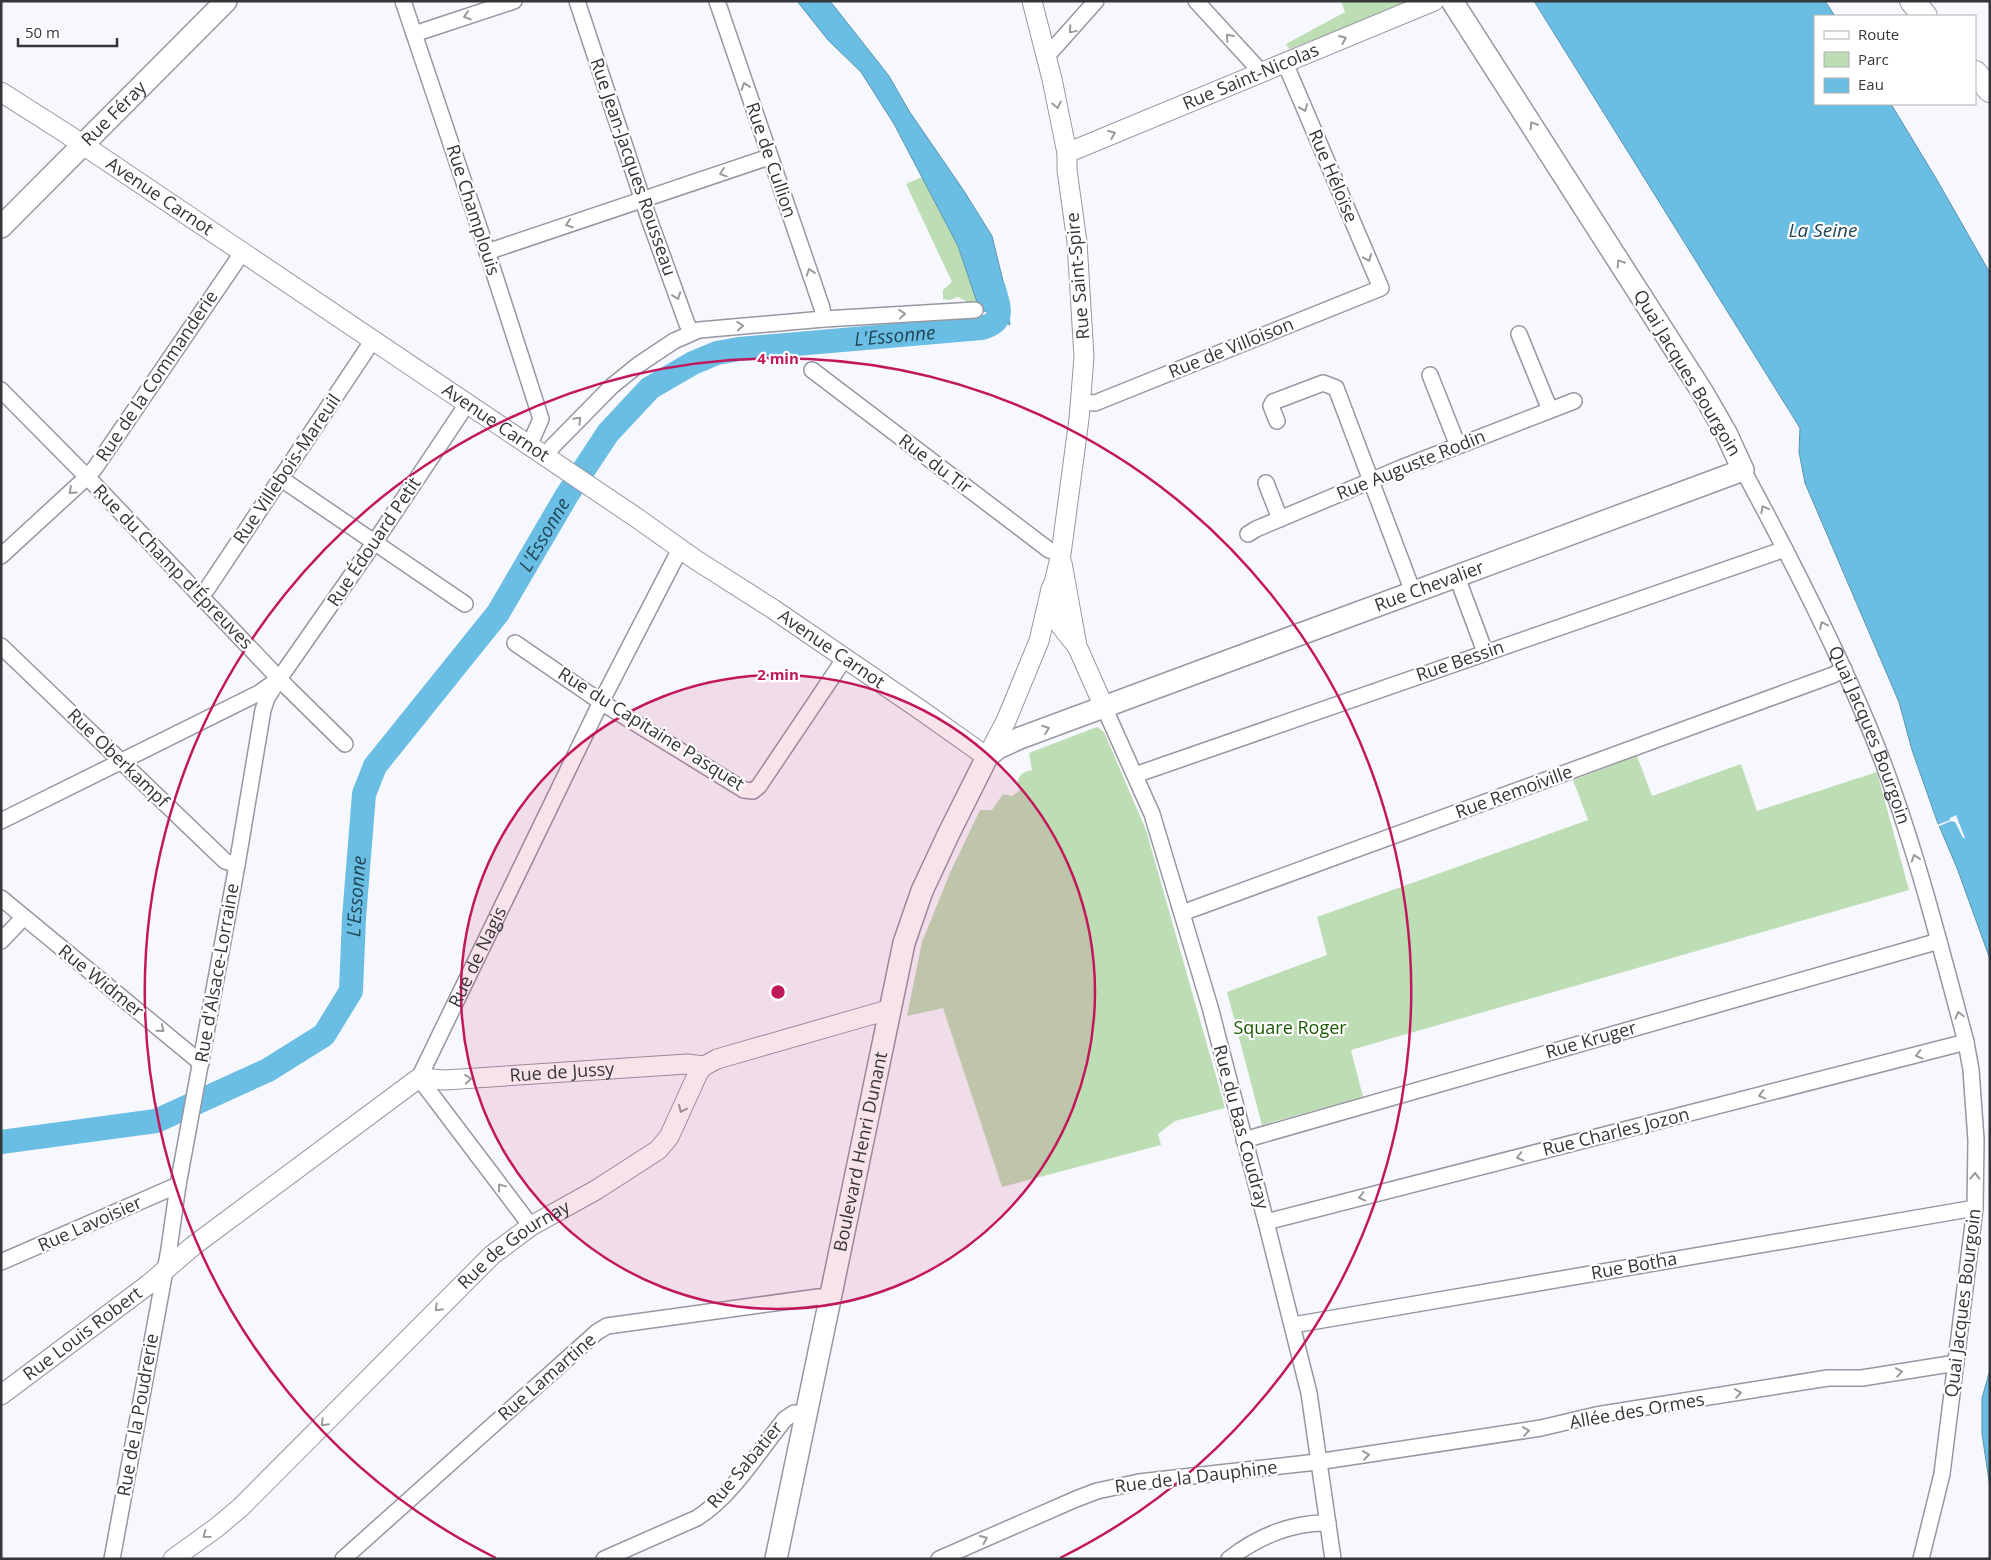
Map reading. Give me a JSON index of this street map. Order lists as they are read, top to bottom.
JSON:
{
  "streets": {
    "main road": [
      "Rue Féray",
      "Quai Jacques Bourgoin",
      "Rue Chevalier",
      "Boulevard Henri Dunant"
    ],
    "street": [
      "Rue Saint-Nicolas",
      "Rue de Cullion",
      "Rue Jean-Jacques Rousseau",
      "Rue Héloïse",
      "Avenue Carnot",
      "Rue Champlouis",
      "Rue Saint-Spire",
      "Rue de Villoison",
      "Rue de la Commanderie",
      "Rue du Tir",
      "Rue Auguste Rodin",
      "Rue Villebois-Mareuil",
      "Rue Édouard Petit",
      "Rue du Champ d'Épreuves",
      "Rue Bessin",
      "Rue du Capitaine Pasquet",
      "Rue Oberkampf",
      "Rue Remoiville",
      "Rue de Nagis",
      "Rue d'Alsace-Lorraine",
      "Rue Widmer",
      "Rue Kruger",
      "Rue de Jussy",
      "Rue du Bas Coudray",
      "Rue Charles Jozon",
      "Rue Lavoisier",
      "Rue de Gournay",
      "Rue Botha",
      "Rue Louis Robert",
      "Rue Lamartine",
      "Allée des Ormes",
      "Rue de la Poudrerie",
      "Rue Sabatier",
      "Rue de la Dauphine"
    ]
  },
  "crossings": [
    ["Rue Saint-Nicolas", "Rue Héloïse"],
    ["Rue Saint-Nicolas", "Rue Saint-Spire"],
    ["Rue Féray", "Avenue Carnot"],
    ["Rue Héloïse", "Rue de Villoison"],
    ["Avenue Carnot", "Rue Champlouis"],
    ["Avenue Carnot", "Rue Saint-Spire"],
    ["Avenue Carnot", "Rue de la Commanderie"],
    ["Avenue Carnot", "Rue Villebois-Mareuil"],
    ["Avenue Carnot", "Rue Édouard Petit"],
    ["Avenue Carnot", "Rue Chevalier"],
    ["Avenue Carnot", "Rue du Capitaine Pasquet"],
    ["Avenue Carnot", "Rue de Nagis"],
    ["Avenue Carnot", "Boulevard Henri Dunant"],
    ["Rue Saint-Spire", "Rue de Villoison"],
    ["Rue Saint-Spire", "Rue du Tir"],
    ["Rue Saint-Spire", "Rue Chevalier"],
    ["Rue Saint-Spire", "Rue du Bas Coudray"],
    ["Rue Saint-Spire", "Boulevard Henri Dunant"],
    ["Quai Jacques Bourgoin", "Rue Chevalier"],
    ["Quai Jacques Bourgoin", "Rue Bessin"],
    ["Quai Jacques Bourgoin", "Rue Remoiville"],
    ["Quai Jacques Bourgoin", "Rue Kruger"],
    ["Quai Jacques Bourgoin", "Rue Charles Jozon"],
    ["Quai Jacques Bourgoin", "Rue Botha"],
    ["Quai Jacques Bourgoin", "Allée des Ormes"],
    ["Rue de la Commanderie", "Rue du Champ d'Épreuves"],
    ["Rue Villebois-Mareuil", "Rue du Champ d'Épreuves"],
    ["Rue Édouard Petit", "Rue du Champ d'Épreuves"],
    ["Rue Édouard Petit", "Rue d'Alsace-Lorraine"],
    ["Rue du Champ d'Épreuves", "Rue d'Alsace-Lorraine"],
    ["Rue Chevalier", "Rue du Bas Coudray"],
    ["Rue Chevalier", "Boulevard Henri Dunant"],
    ["Rue Bessin", "Rue du Bas Coudray"],
    ["Rue du Capitaine Pasquet", "Rue de Nagis"],
    ["Rue Oberkampf", "Rue d'Alsace-Lorraine"],
    ["Rue Remoiville", "Rue du Bas Coudray"],
    ["Rue de Nagis", "Rue d'Alsace-Lorraine"],
    ["Rue de Nagis", "Rue de Jussy"],
    ["Rue de Nagis", "Rue Louis Robert"],
    ["Rue de Nagis", "Rue de la Poudrerie"],
    ["Rue d'Alsace-Lorraine", "Rue Widmer"],
    ["Rue d'Alsace-Lorraine", "Rue Lavoisier"],
    ["Rue d'Alsace-Lorraine", "Rue Louis Robert"],
    ["Rue d'Alsace-Lorraine", "Rue de la Poudrerie"],
    ["Rue Kruger", "Rue du Bas Coudray"],
    ["Rue de Jussy", "Rue de Gournay"],
    ["Rue du Bas Coudray", "Rue Charles Jozon"],
    ["Rue du Bas Coudray", "Rue Botha"],
    ["Rue du Bas Coudray", "Allée des Ormes"],
    ["Rue du Bas Coudray", "Rue de la Dauphine"],
    ["Boulevard Henri Dunant", "Rue Lamartine"],
    ["Boulevard Henri Dunant", "Rue Sabatier"],
    ["Rue Louis Robert", "Rue de la Poudrerie"],
    ["Allée des Ormes", "Rue de la Dauphine"]
  ],
  "one_way": [
    "Rue Saint-Nicolas",
    "Rue de Cullion",
    "Rue Jean-Jacques Rousseau",
    "Rue Héloïse",
    "Quai Jacques Bourgoin",
    "Rue Widmer",
    "Rue de Jussy",
    "Rue Charles Jozon",
    "Rue de Gournay",
    "Allée des Ormes",
    "Rue de la Dauphine"
  ],
  "water": ["La Seine", "L'Essonne"],
  "parks": ["Square Roger"],
  "legend": ["Route", "Parc", "Eau"],
  "scale_bar": "50 m",
  "rings": ["4 min", "2 min"]
}
